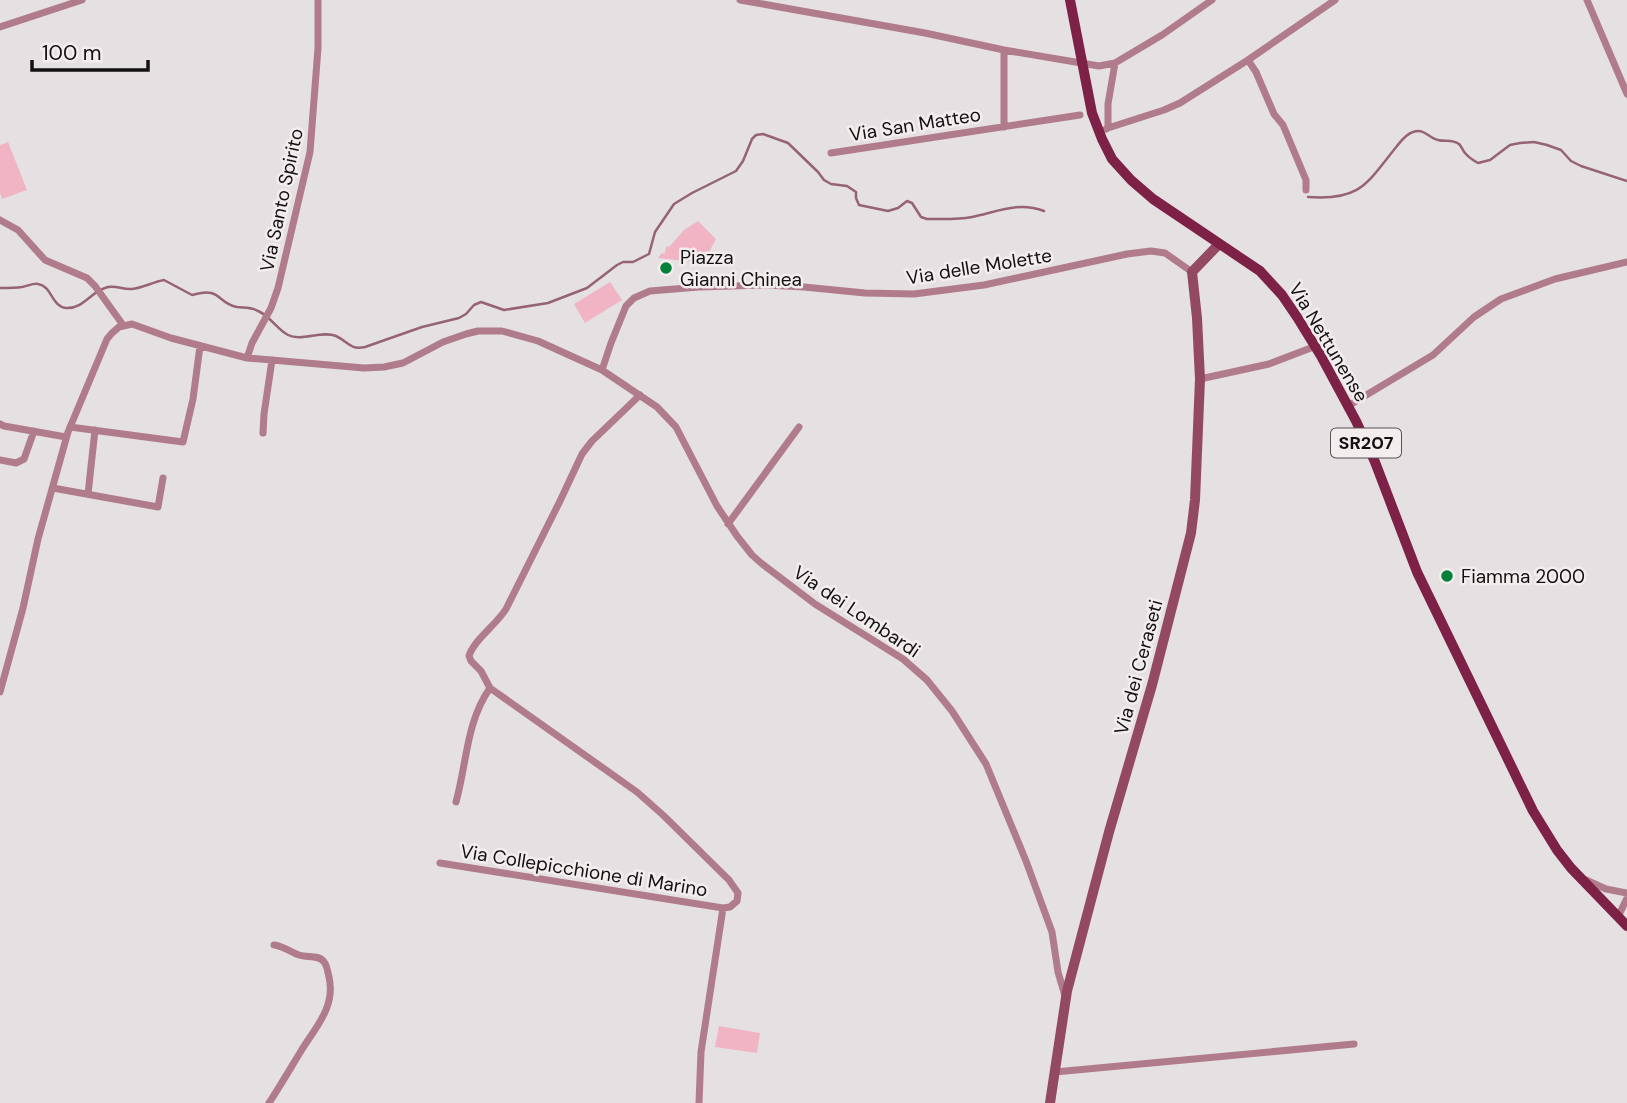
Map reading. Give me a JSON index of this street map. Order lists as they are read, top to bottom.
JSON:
{
  "streets": {
    "main road": ["Via Nettunense", "SR207"],
    "street": [
      "Via San Matteo",
      "Via Santo Spirito",
      "Via delle Molette",
      "Via dei Lombardi",
      "Via dei Ceraseti",
      "Via Collepicchione di Marino"
    ]
  },
  "crossings": [
    ["Via Santo Spirito", "Via dei Lombardi"],
    ["Via delle Molette", "Via dei Lombardi"],
    ["Via delle Molette", "Via dei Ceraseti"],
    ["Via dei Lombardi", "Via dei Ceraseti"],
    ["Via dei Lombardi", "Via Collepicchione di Marino"]
  ],
  "places": ["Piazza Gianni Chinea", "Fiamma 2000"],
  "scale_bar": "100 m"
}
